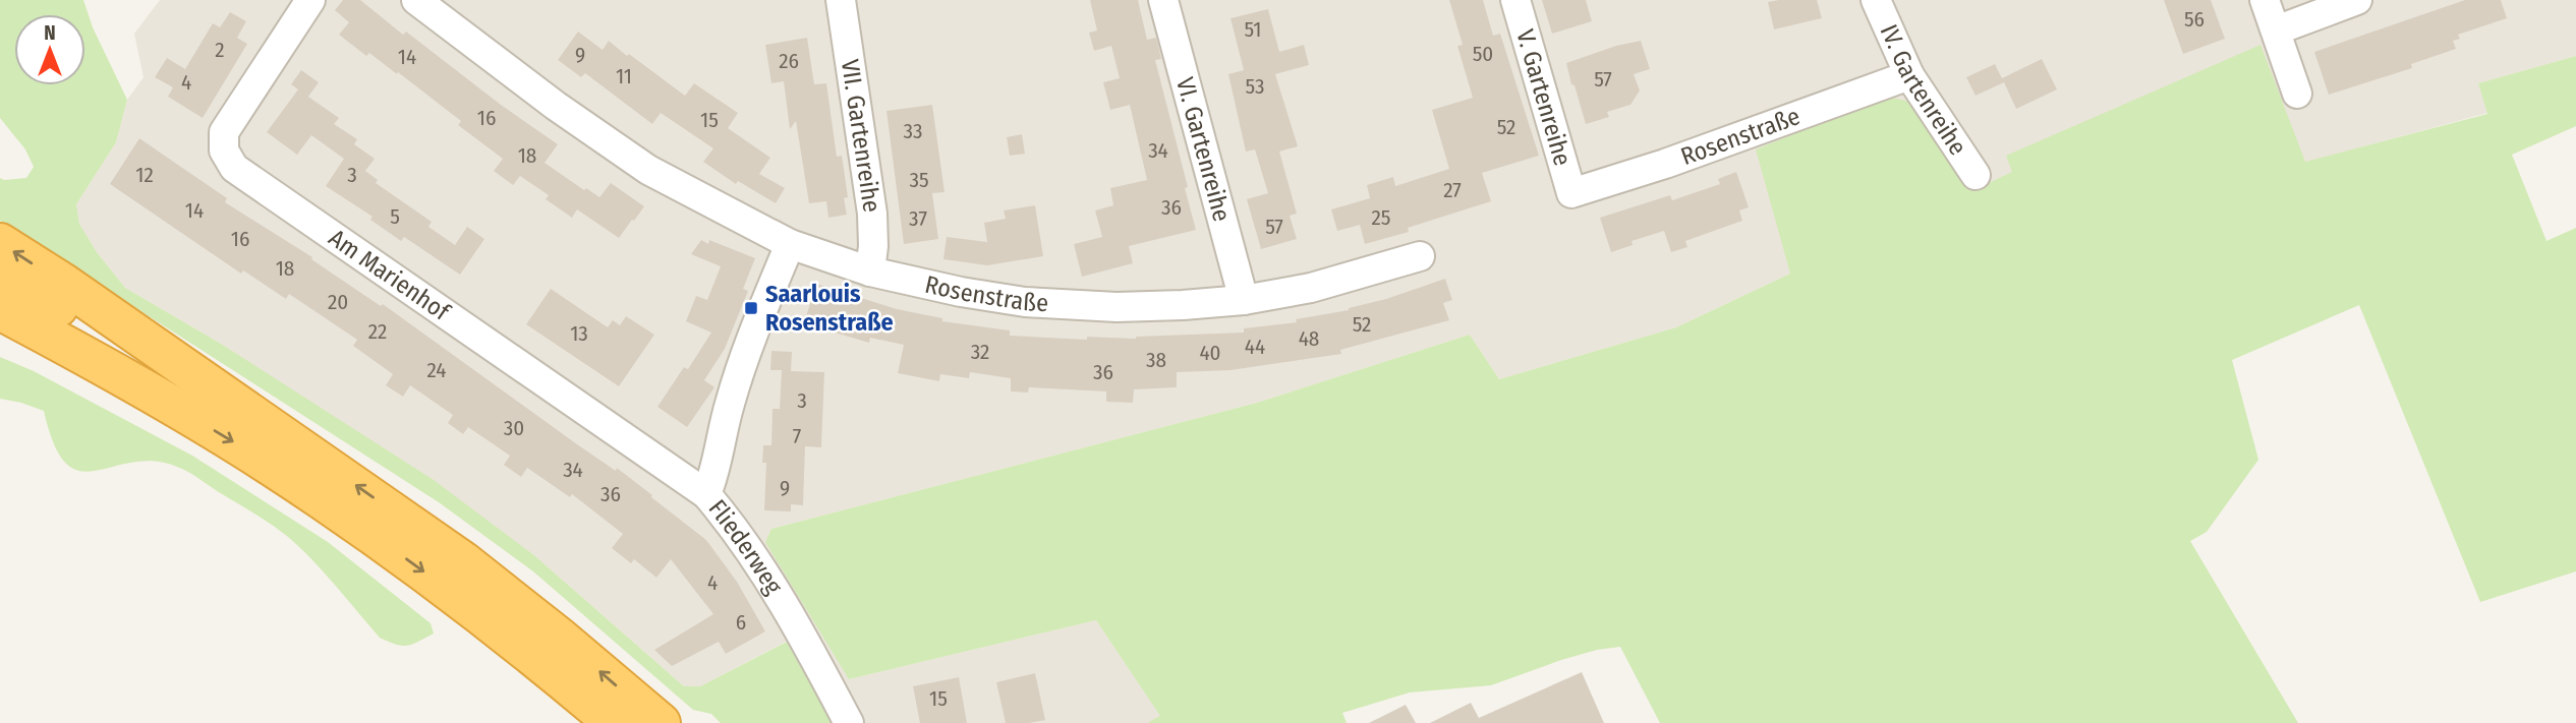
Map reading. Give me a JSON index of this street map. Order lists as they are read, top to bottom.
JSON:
{
  "streets": {
    "street": [
      "IV. Gartenreihe",
      "V. Gartenreihe",
      "VII. Gartenreihe",
      "Rosenstraße",
      "VI. Gartenreihe",
      "Am Marienhof",
      "Fliederweg"
    ]
  },
  "crossings": [
    ["IV. Gartenreihe", "Rosenstraße"],
    ["V. Gartenreihe", "Rosenstraße"],
    ["VII. Gartenreihe", "Rosenstraße"],
    ["Rosenstraße", "VI. Gartenreihe"],
    ["Rosenstraße", "Fliederweg"],
    ["Am Marienhof", "Fliederweg"]
  ],
  "places": {
    "transit": ["Saarlouis Rosenstraße"]
  },
  "house_numbers": [
    "56",
    "51",
    "2",
    "50",
    "9",
    "14",
    "26",
    "11",
    "57",
    "4",
    "53",
    "16",
    "15",
    "52",
    "33",
    "34",
    "18",
    "12",
    "3",
    "35",
    "27",
    "36",
    "14",
    "5",
    "25",
    "37",
    "57",
    "16",
    "18",
    "20",
    "52",
    "22",
    "13",
    "48",
    "44",
    "32",
    "40",
    "38",
    "24",
    "36",
    "3",
    "30",
    "7",
    "34",
    "9",
    "36",
    "4",
    "6",
    "15"
  ],
  "north": "top"
}
